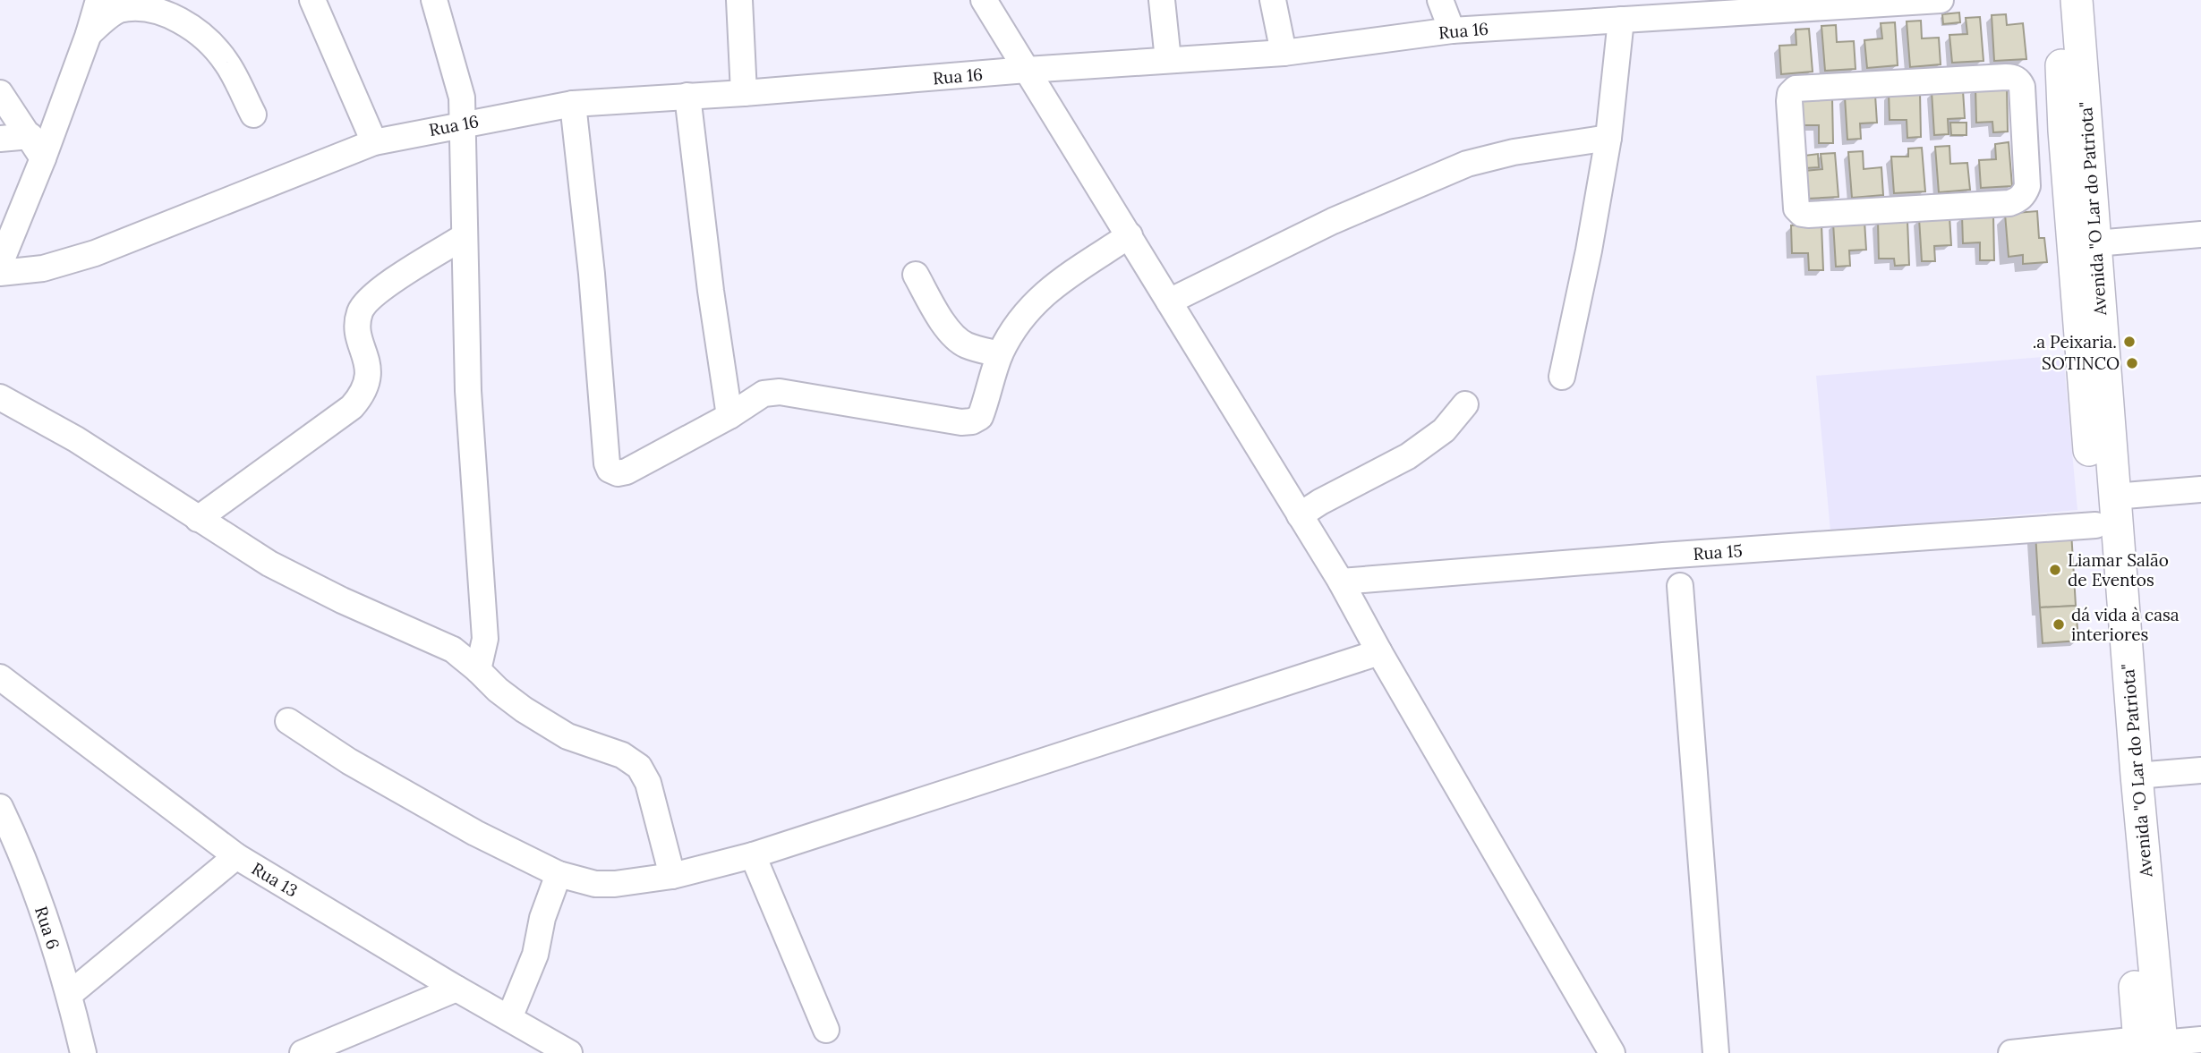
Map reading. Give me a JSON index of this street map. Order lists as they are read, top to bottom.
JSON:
{
  "streets": {
    "main road": ["Avenida \"O Lar do Patriota\""],
    "street": [
      "Rua 16",
      "Rua 15",
      "Rua 13",
      "Rua 6"
    ]
  },
  "crossings": [
    ["Avenida \"O Lar do Patriota\"", "Rua 15"]
  ],
  "places": [
    ".a Peixaria.",
    "SOTINCO",
    "Liamar Salão de Eventos",
    "dá vida à casa interiores"
  ]
}
